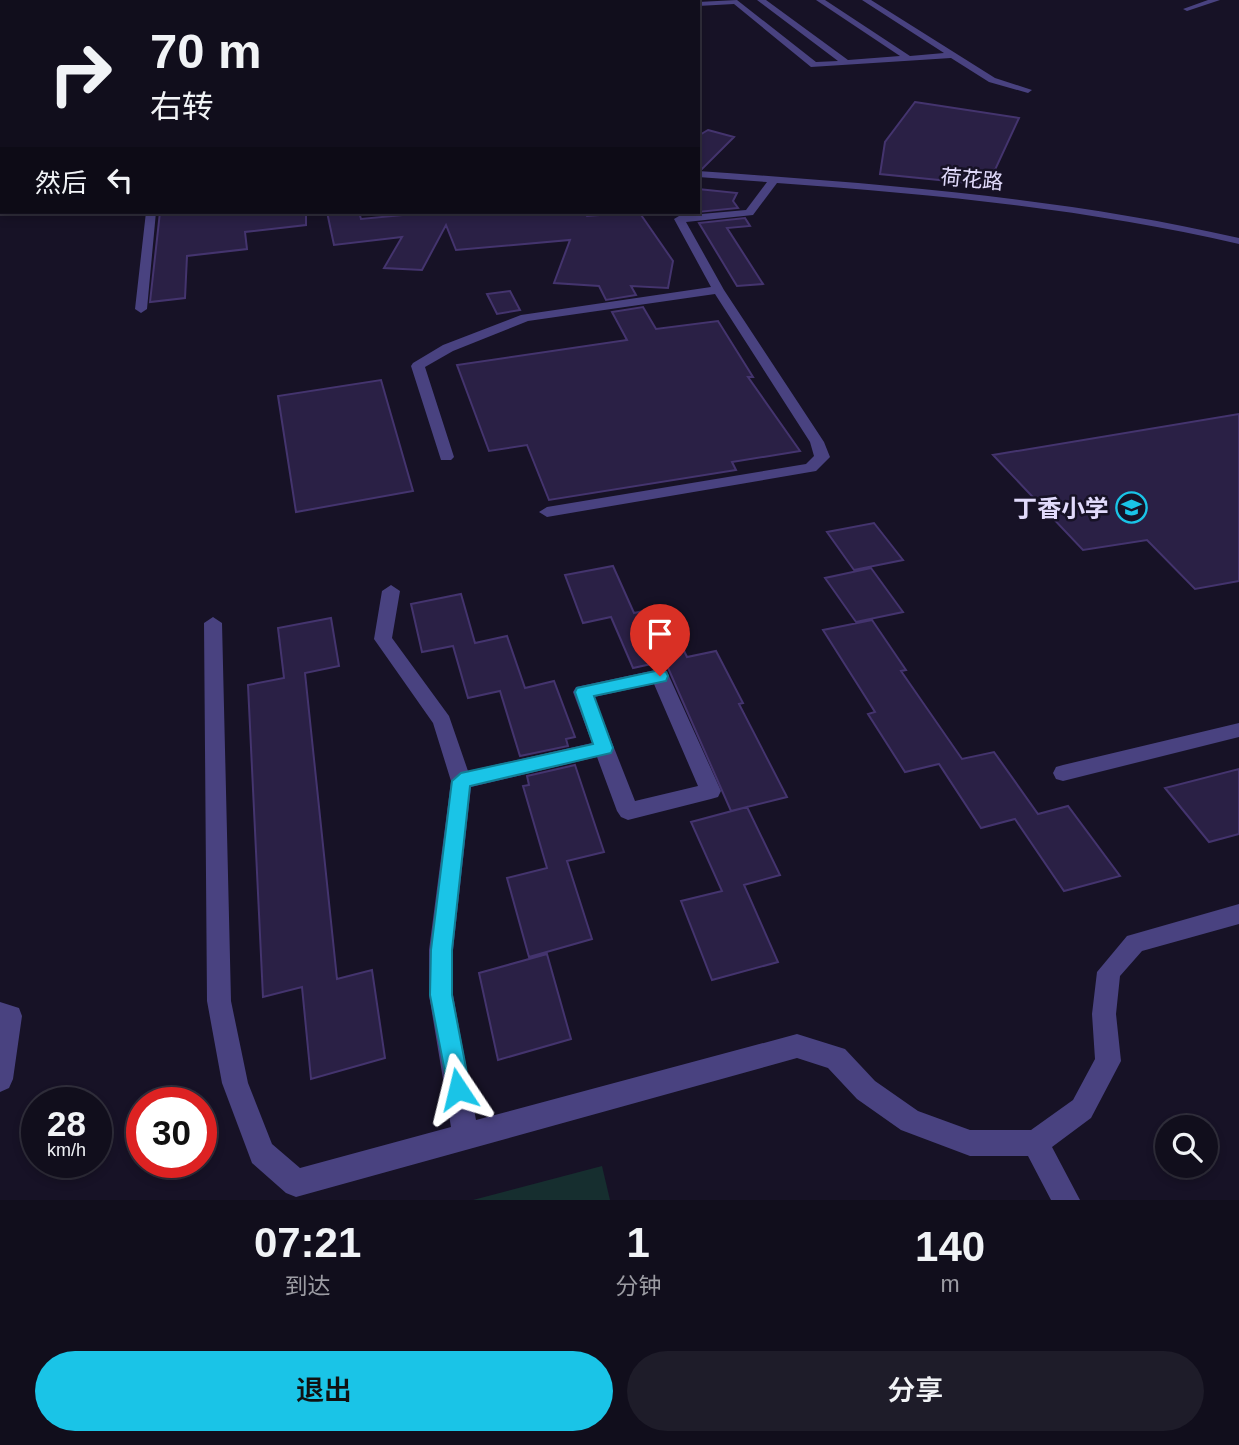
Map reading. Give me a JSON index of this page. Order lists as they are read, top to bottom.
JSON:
{
  "streets": {
    "street": ["荷花路"]
  },
  "places": {
    "school or university": ["丁香小学"]
  },
  "page": {
    "turn": ["70 m", "右转"],
    "then": "然后",
    "speed": "28 km/h",
    "limit": "30",
    "eta": [
      "07:21",
      "到达",
      "1",
      "分钟",
      "140",
      "m"
    ],
    "buttons": ["退出", "分享"]
  }
}
